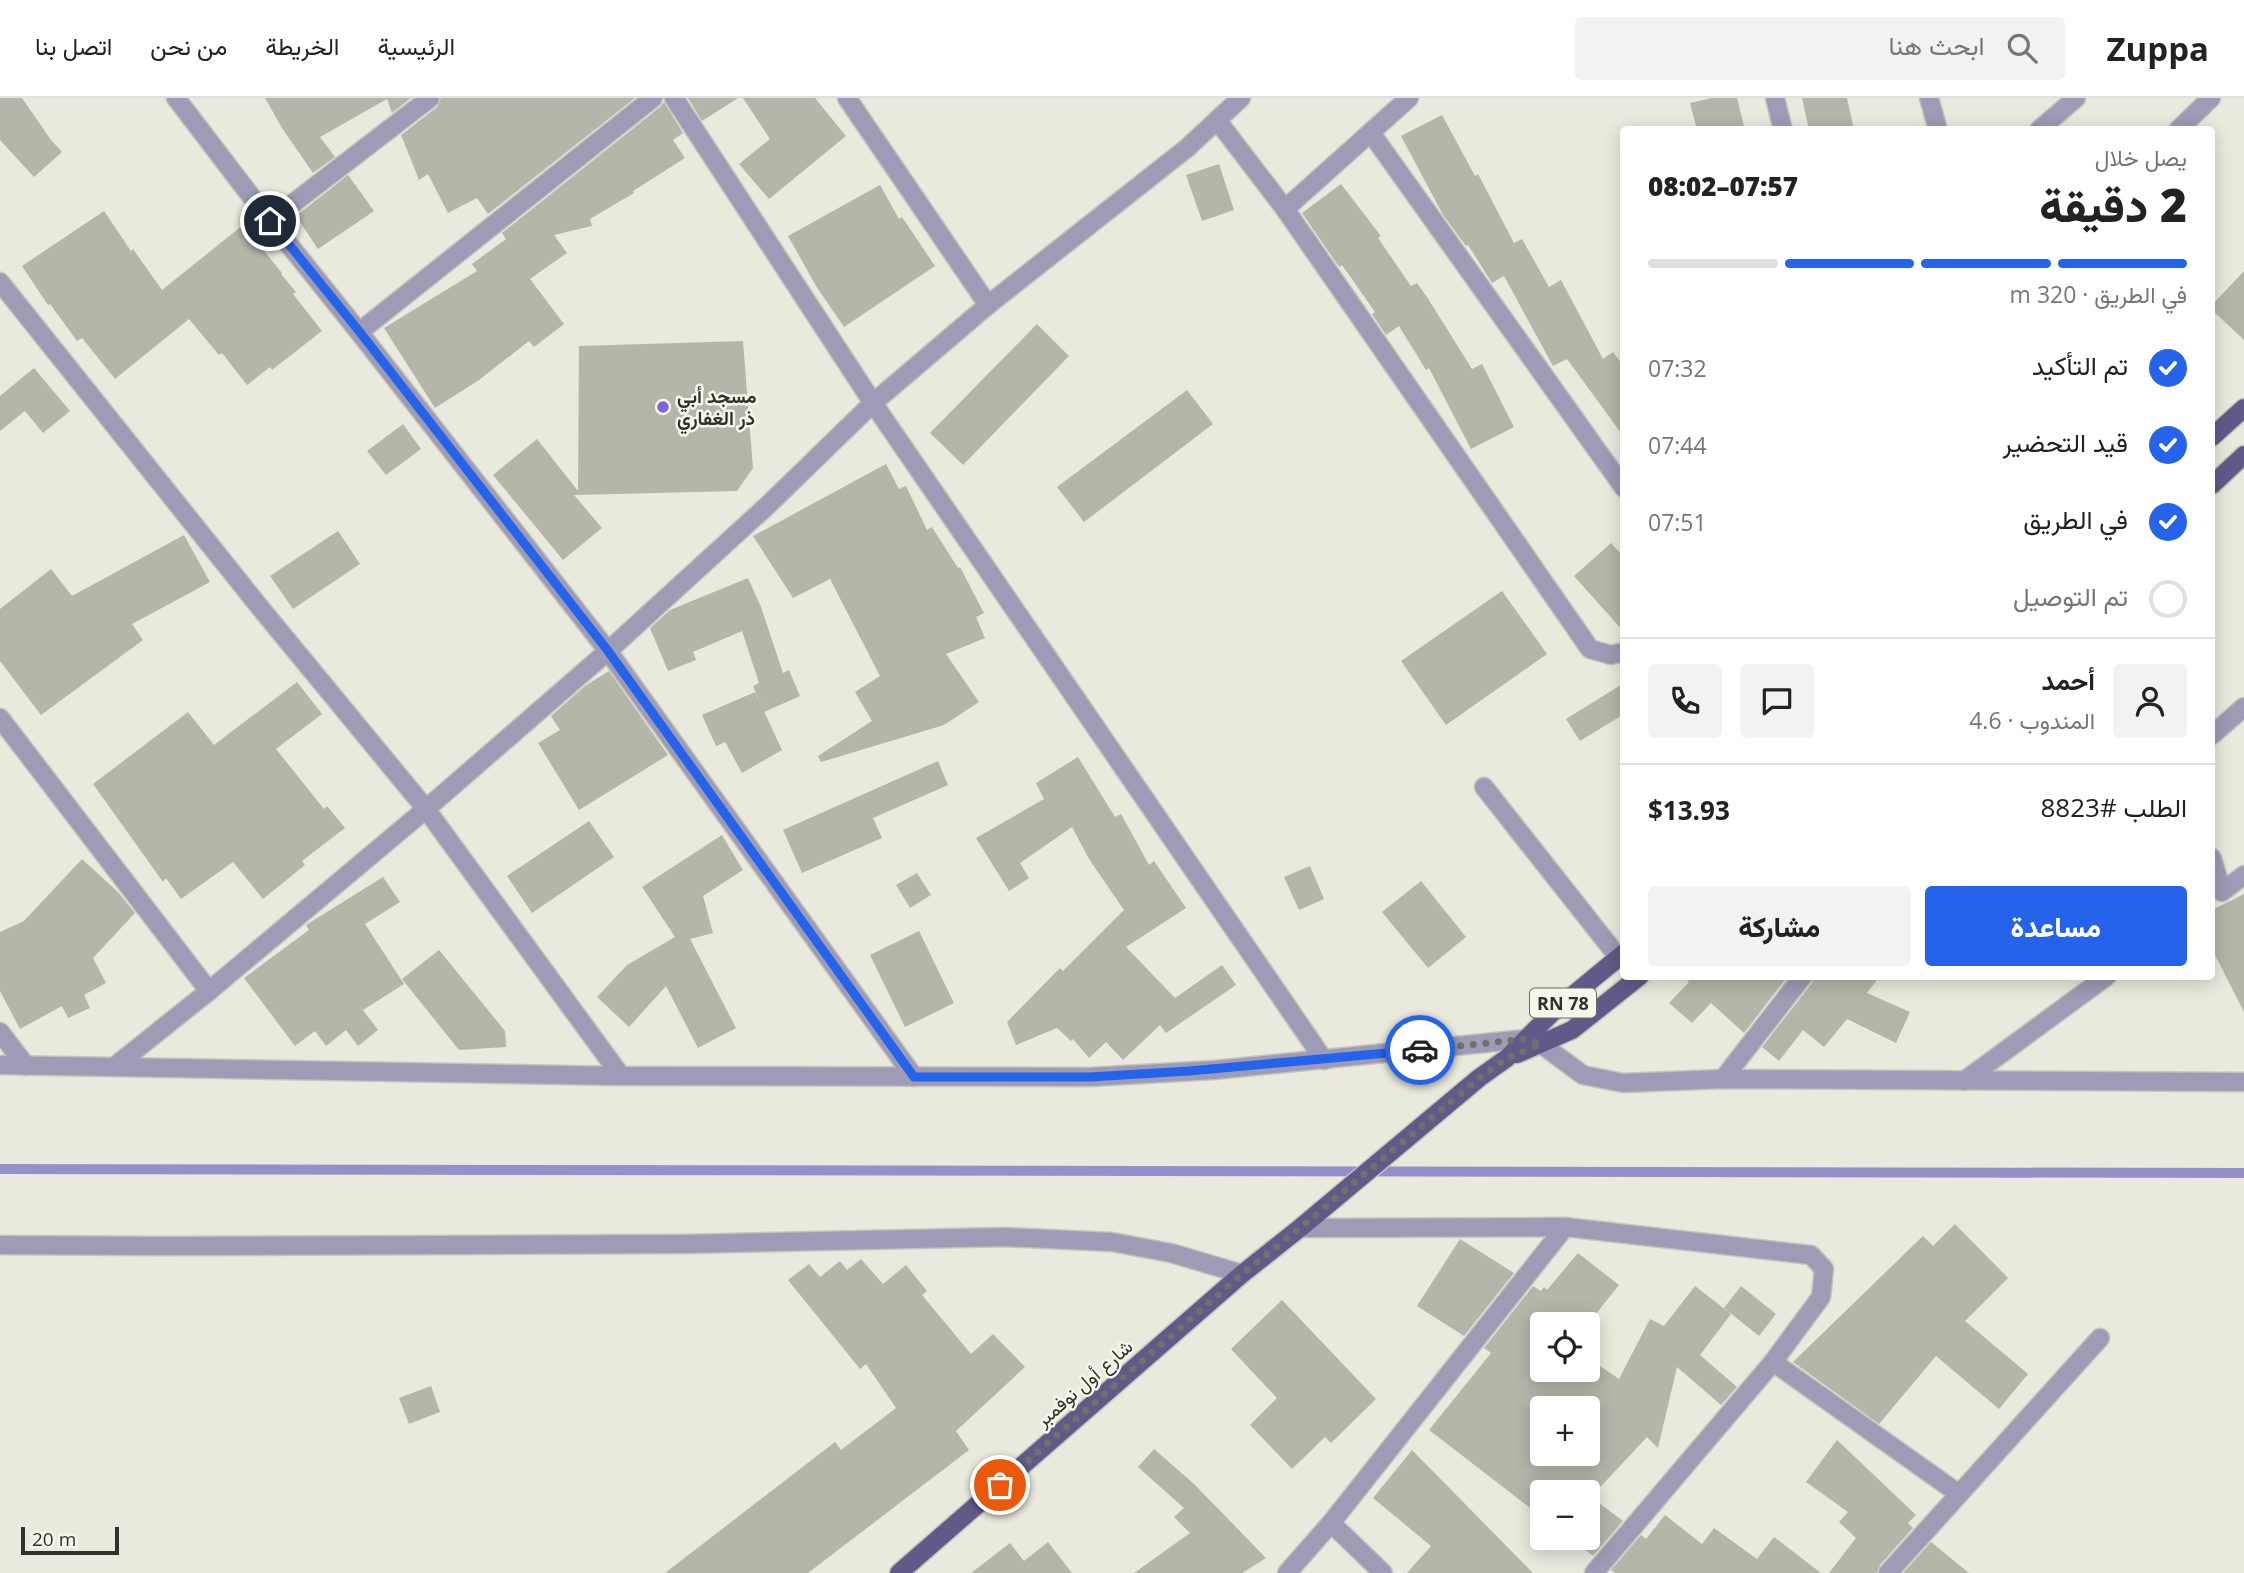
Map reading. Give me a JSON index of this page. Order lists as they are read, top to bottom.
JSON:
{
  "streets": {
    "main road": ["RN 78", "شارع أول نوفمبر"]
  },
  "crossings": [
    ["RN 78", "شارع أول نوفمبر"]
  ],
  "places": ["مسجد أبي ذر الغفاري"],
  "scale_bar": "20 m",
  "page": {
    "header": "Zuppa",
    "search": "ابحث هنا",
    "nav": [
      "الرئيسية",
      "الخريطة",
      "من نحن",
      "اتصل بنا"
    ],
    "heading": ["2 دقيقة", "يصل خلال", "07:57–08:02"],
    "panel": [
      "أحمد",
      "المندوب · 4.6",
      "الطلب #8823",
      "$13.93"
    ],
    "bar": "في الطريق · 320 m",
    "list": [
      ["تم التأكيد", "07:32"],
      ["قيد التحضير", "07:44"],
      ["في الطريق", "07:51"],
      "تم التوصيل"
    ],
    "buttons": ["مساعدة", "مشاركة"],
    "map_buttons": ["+", "−"],
    "scale": "20 m"
  }
}
